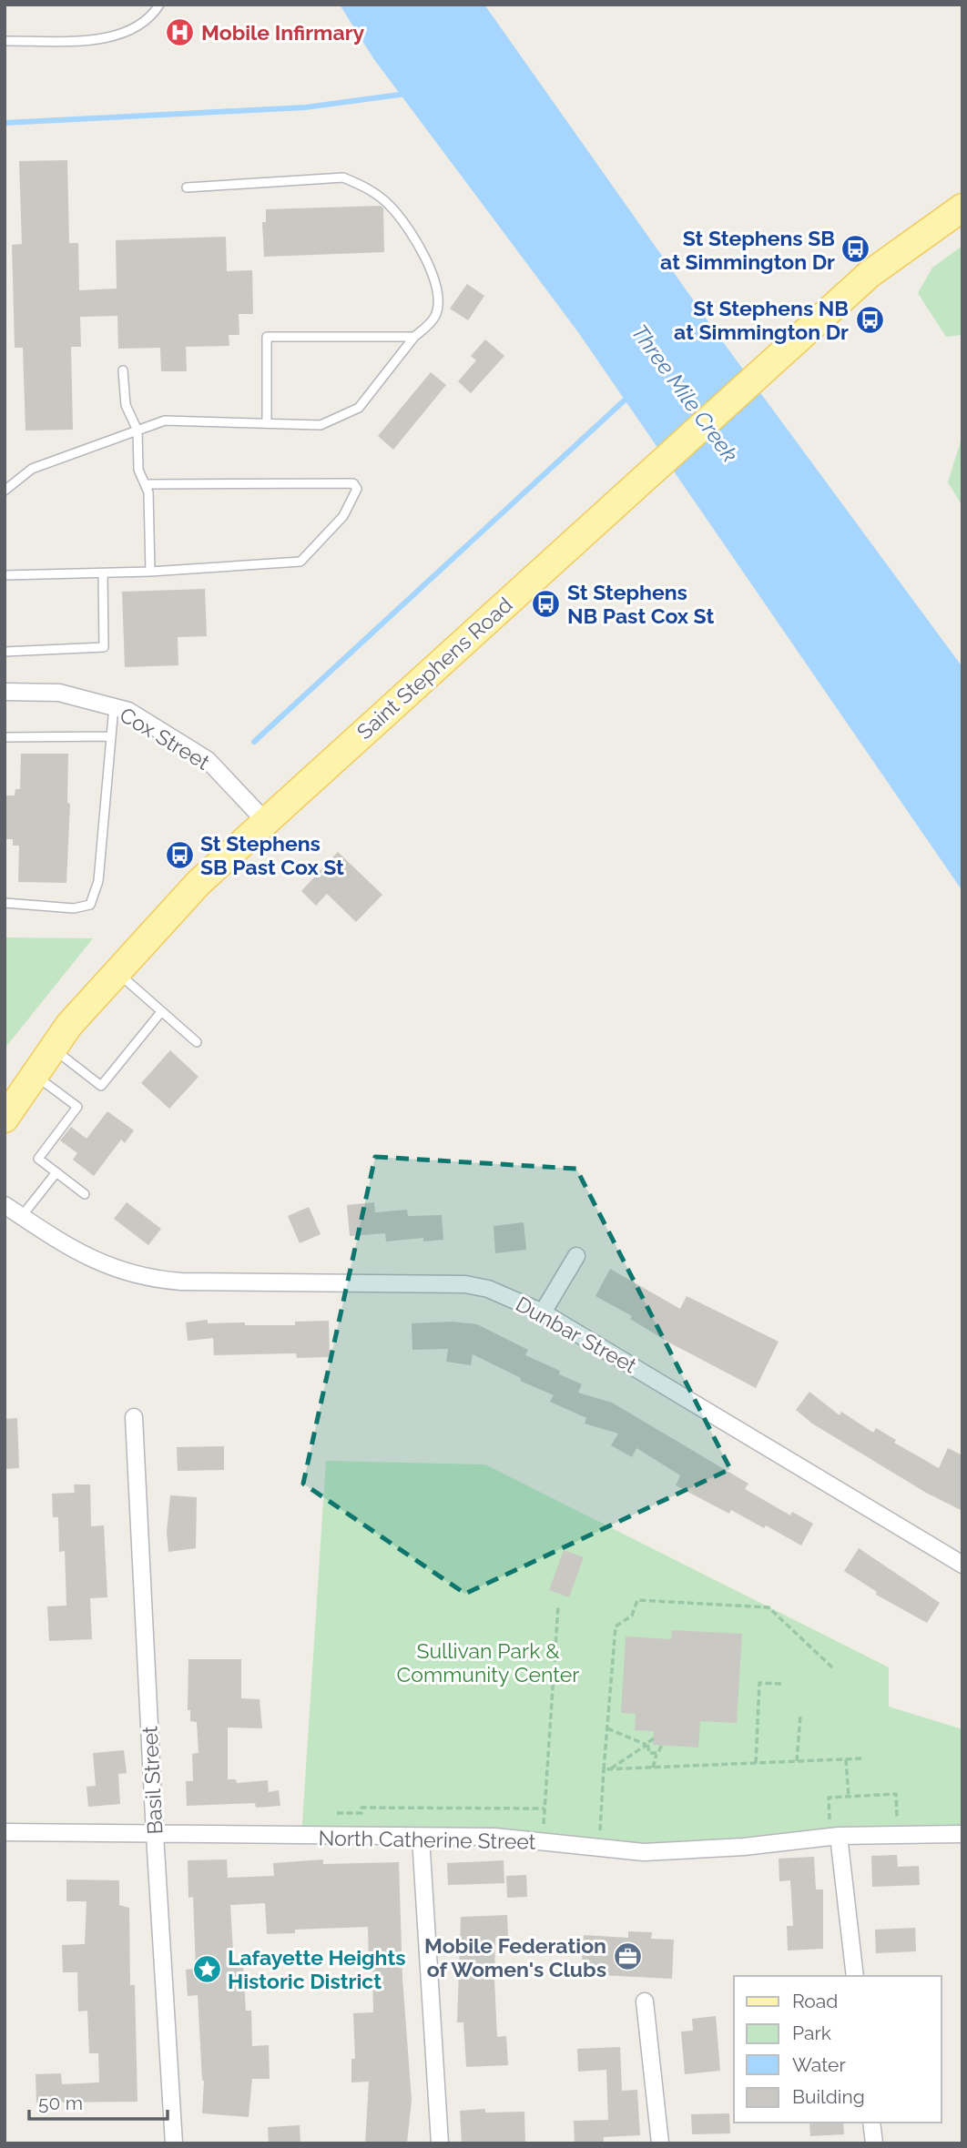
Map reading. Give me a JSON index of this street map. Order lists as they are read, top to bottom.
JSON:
{
  "streets": {
    "main road": ["Saint Stephens Road"],
    "street": [
      "Cox Street",
      "Dunbar Street",
      "Basil Street",
      "North Catherine Street"
    ]
  },
  "crossings": [
    ["Saint Stephens Road", "Cox Street"],
    ["Basil Street", "North Catherine Street"]
  ],
  "water": ["Three Mile Creek"],
  "parks": ["Sullivan Park & Community Center"],
  "places": {
    "hospital": ["Mobile Infirmary"],
    "bus stop": [
      "St Stephens SB at Simmington Dr",
      "St Stephens NB at Simmington Dr",
      "St Stephens NB Past Cox St",
      "St Stephens SB Past Cox St"
    ],
    "office": ["Mobile Federation of Women's Clubs"],
    "place": ["Lafayette Heights Historic District"]
  },
  "legend": [
    "Road",
    "Park",
    "Water",
    "Building"
  ],
  "scale_bar": "50 m"
}
